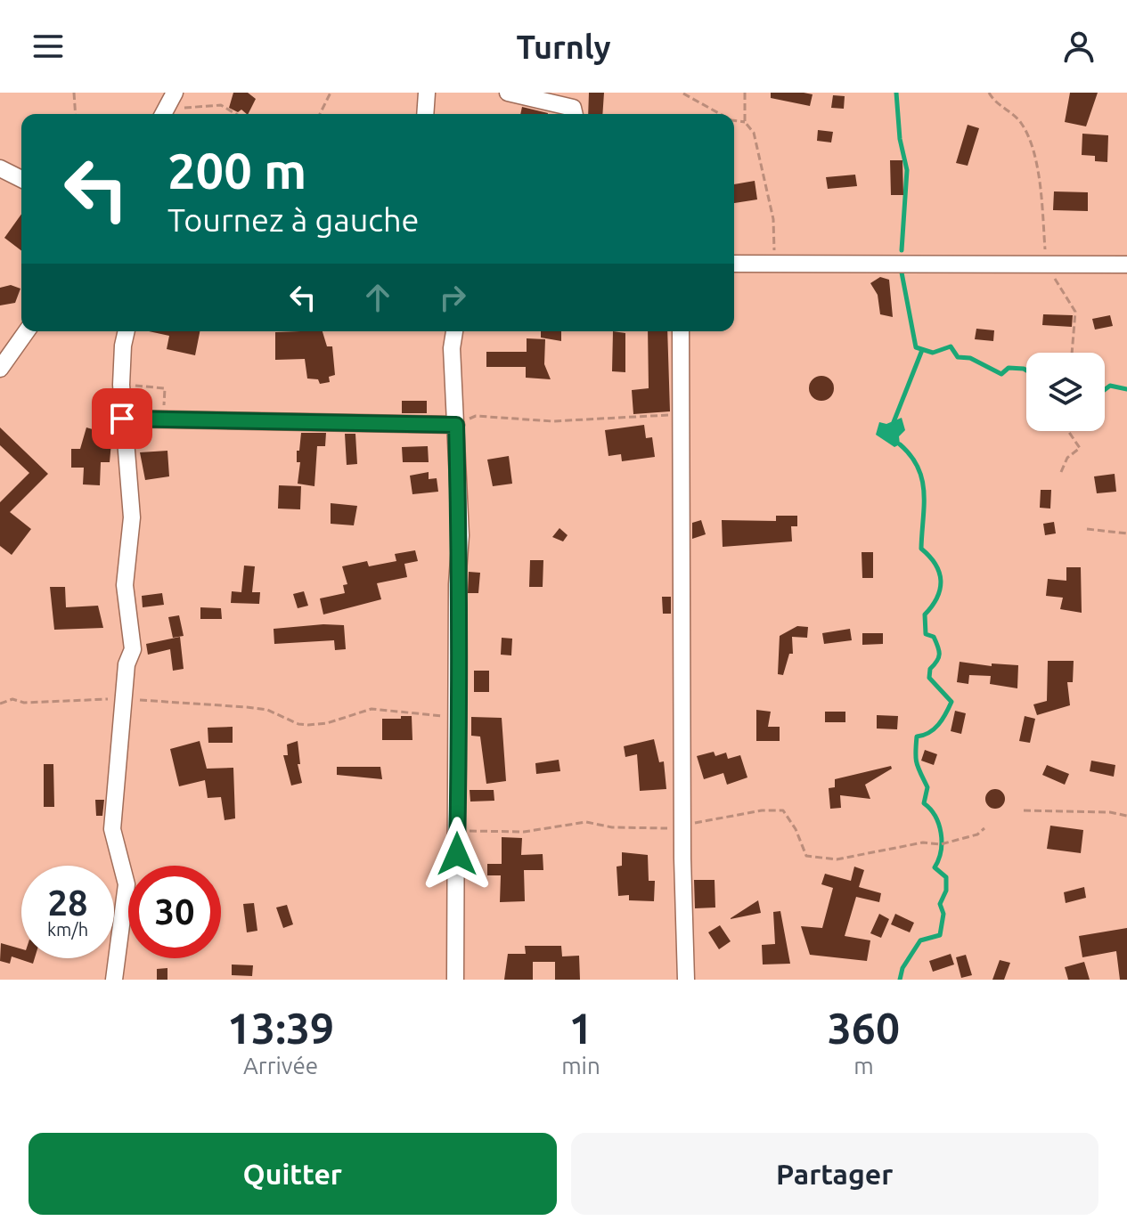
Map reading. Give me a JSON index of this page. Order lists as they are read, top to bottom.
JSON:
{
  "page": {
    "header": "Turnly",
    "turn": ["200 m", "Tournez à gauche"],
    "speed": "28 km/h",
    "limit": "30",
    "eta": [
      "13:39",
      "Arrivée",
      "1",
      "min",
      "360",
      "m"
    ],
    "buttons": ["Quitter", "Partager"]
  }
}
